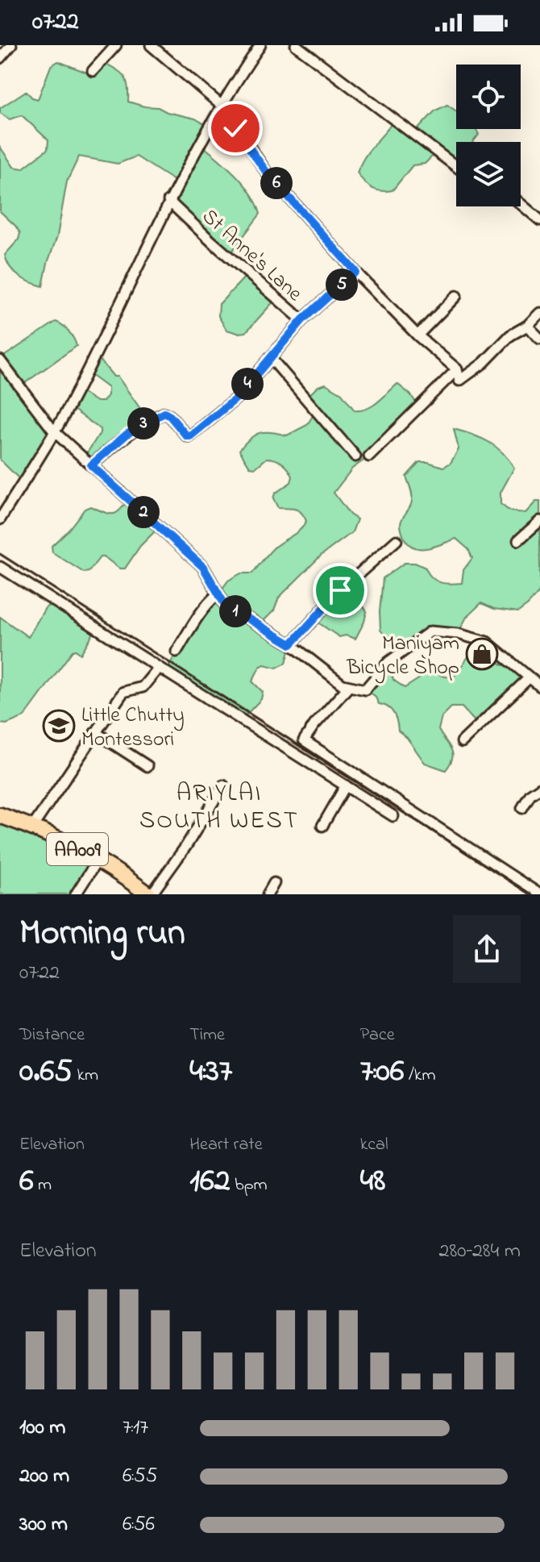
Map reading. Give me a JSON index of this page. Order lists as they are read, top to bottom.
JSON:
{
  "streets": {
    "highway": ["AA009"],
    "street": ["St Anne's Lane"]
  },
  "districts": ["ARIYLAI SOUTH WEST"],
  "places": {
    "shop": ["Maniyam Bicycle Shop"],
    "school or university": ["Little Chutty Montessori"]
  },
  "page": {
    "status": "07:22",
    "pins": [
      "6",
      "5",
      "4",
      "3",
      "2",
      "1"
    ],
    "heading": ["Morning run", "07:22"],
    "stats": [
      ["Distance", "0.65 km"],
      ["Time", "4:37"],
      ["Pace", "7:06 /km"],
      ["Elevation", "6 m"],
      ["Heart rate", "162 bpm"],
      ["kcal", "48"]
    ],
    "chart": ["Elevation", "280–284 m"],
    "list": [
      {
        "name": "100 m",
        "note": "7:17"
      },
      {
        "name": "200 m",
        "note": "6:55"
      },
      {
        "name": "300 m",
        "note": "6:56"
      }
    ]
  }
}
